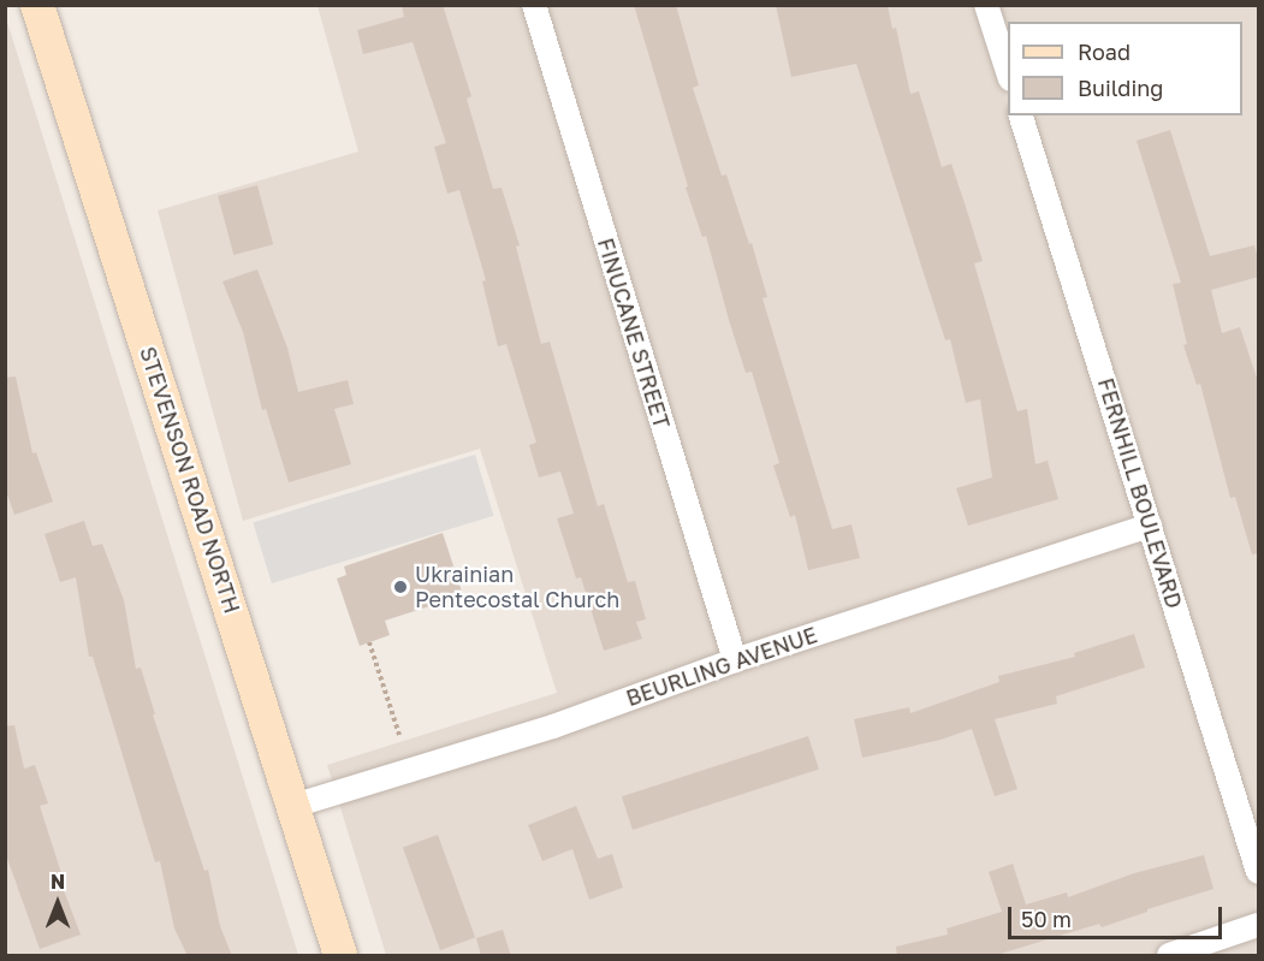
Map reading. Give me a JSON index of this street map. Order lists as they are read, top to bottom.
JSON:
{
  "streets": {
    "main road": ["STEVENSON ROAD NORTH"],
    "street": ["FINUCANE STREET", "FERNHILL BOULEVARD", "BEURLING AVENUE"]
  },
  "crossings": [
    ["FINUCANE STREET", "BEURLING AVENUE"],
    ["STEVENSON ROAD NORTH", "BEURLING AVENUE"],
    ["FERNHILL BOULEVARD", "BEURLING AVENUE"]
  ],
  "places": ["Ukrainian Pentecostal Church"],
  "legend": ["Road", "Building"],
  "scale_bar": "50 m",
  "north": "top"
}
